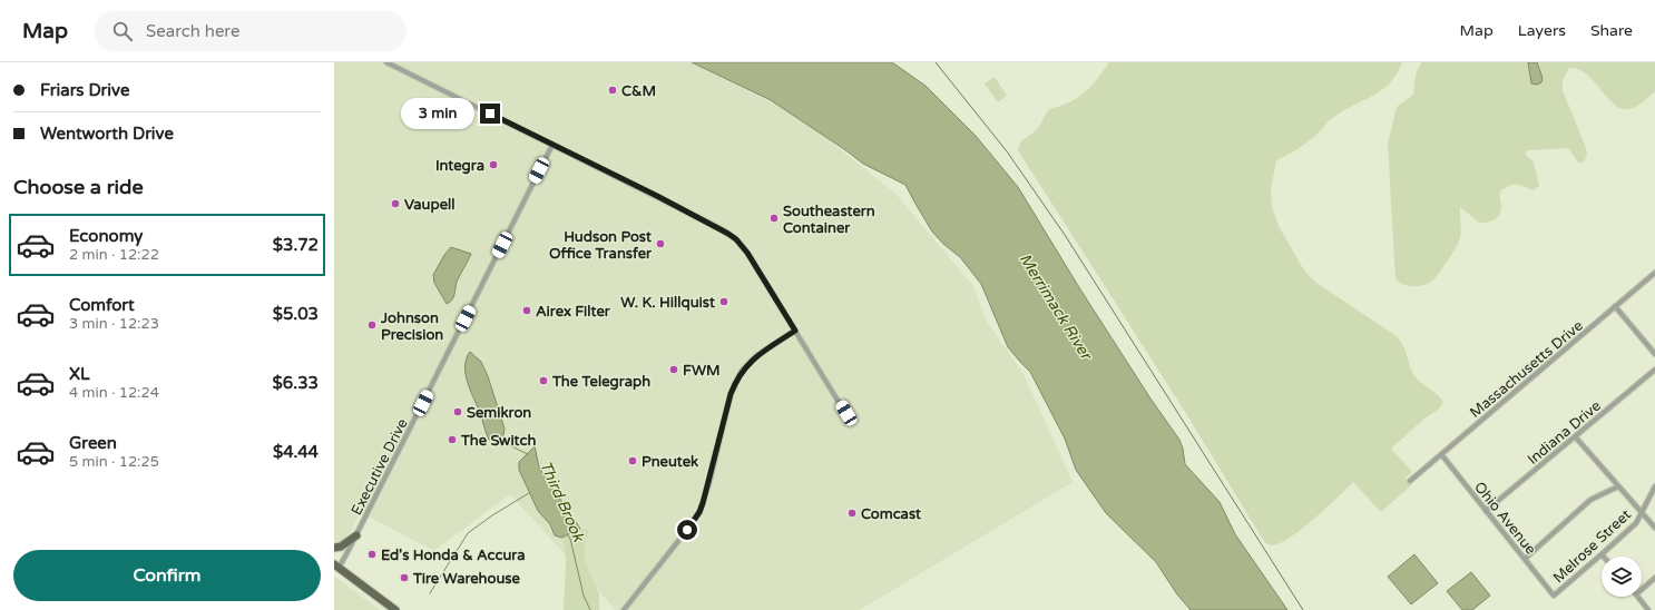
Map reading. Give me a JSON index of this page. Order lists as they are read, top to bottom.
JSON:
{
  "streets": {
    "street": [
      "Massachusetts Drive",
      "Indiana Drive",
      "Executive Drive",
      "Ohio Avenue",
      "Melrose Street"
    ]
  },
  "crossings": [
    ["Massachusetts Drive", "Ohio Avenue"],
    ["Indiana Drive", "Ohio Avenue"],
    ["Ohio Avenue", "Melrose Street"]
  ],
  "water": ["Merrimack River", "Third Brook"],
  "places": [
    "C&M",
    "Integra",
    "Vaupell",
    "Southeastern Container",
    "Hudson Post Office Transfer",
    "W. K. Hillquist",
    "Airex Filter",
    "Johnson Precision",
    "FWM",
    "The Telegraph",
    "Semikron",
    "The Switch",
    "Pneutek",
    "Comcast",
    "Ed's Honda & Accura",
    "Tire Warehouse"
  ],
  "page": {
    "header": "Map",
    "search": "Search here",
    "nav": ["Map", "Layers", "Share"],
    "banner": ["Friars Drive", "Wentworth Drive"],
    "bubble": "3 min",
    "heading": "Choose a ride",
    "list": [
      {
        "name": "Economy",
        "note": "2 min · 12:22",
        "value": "$3.72"
      },
      {
        "name": "Comfort",
        "note": "3 min · 12:23",
        "value": "$5.03"
      },
      {
        "name": "XL",
        "note": "4 min · 12:24",
        "value": "$6.33"
      },
      {
        "name": "Green",
        "note": "5 min · 12:25",
        "value": "$4.44"
      }
    ],
    "buttons": "Confirm"
  }
}
